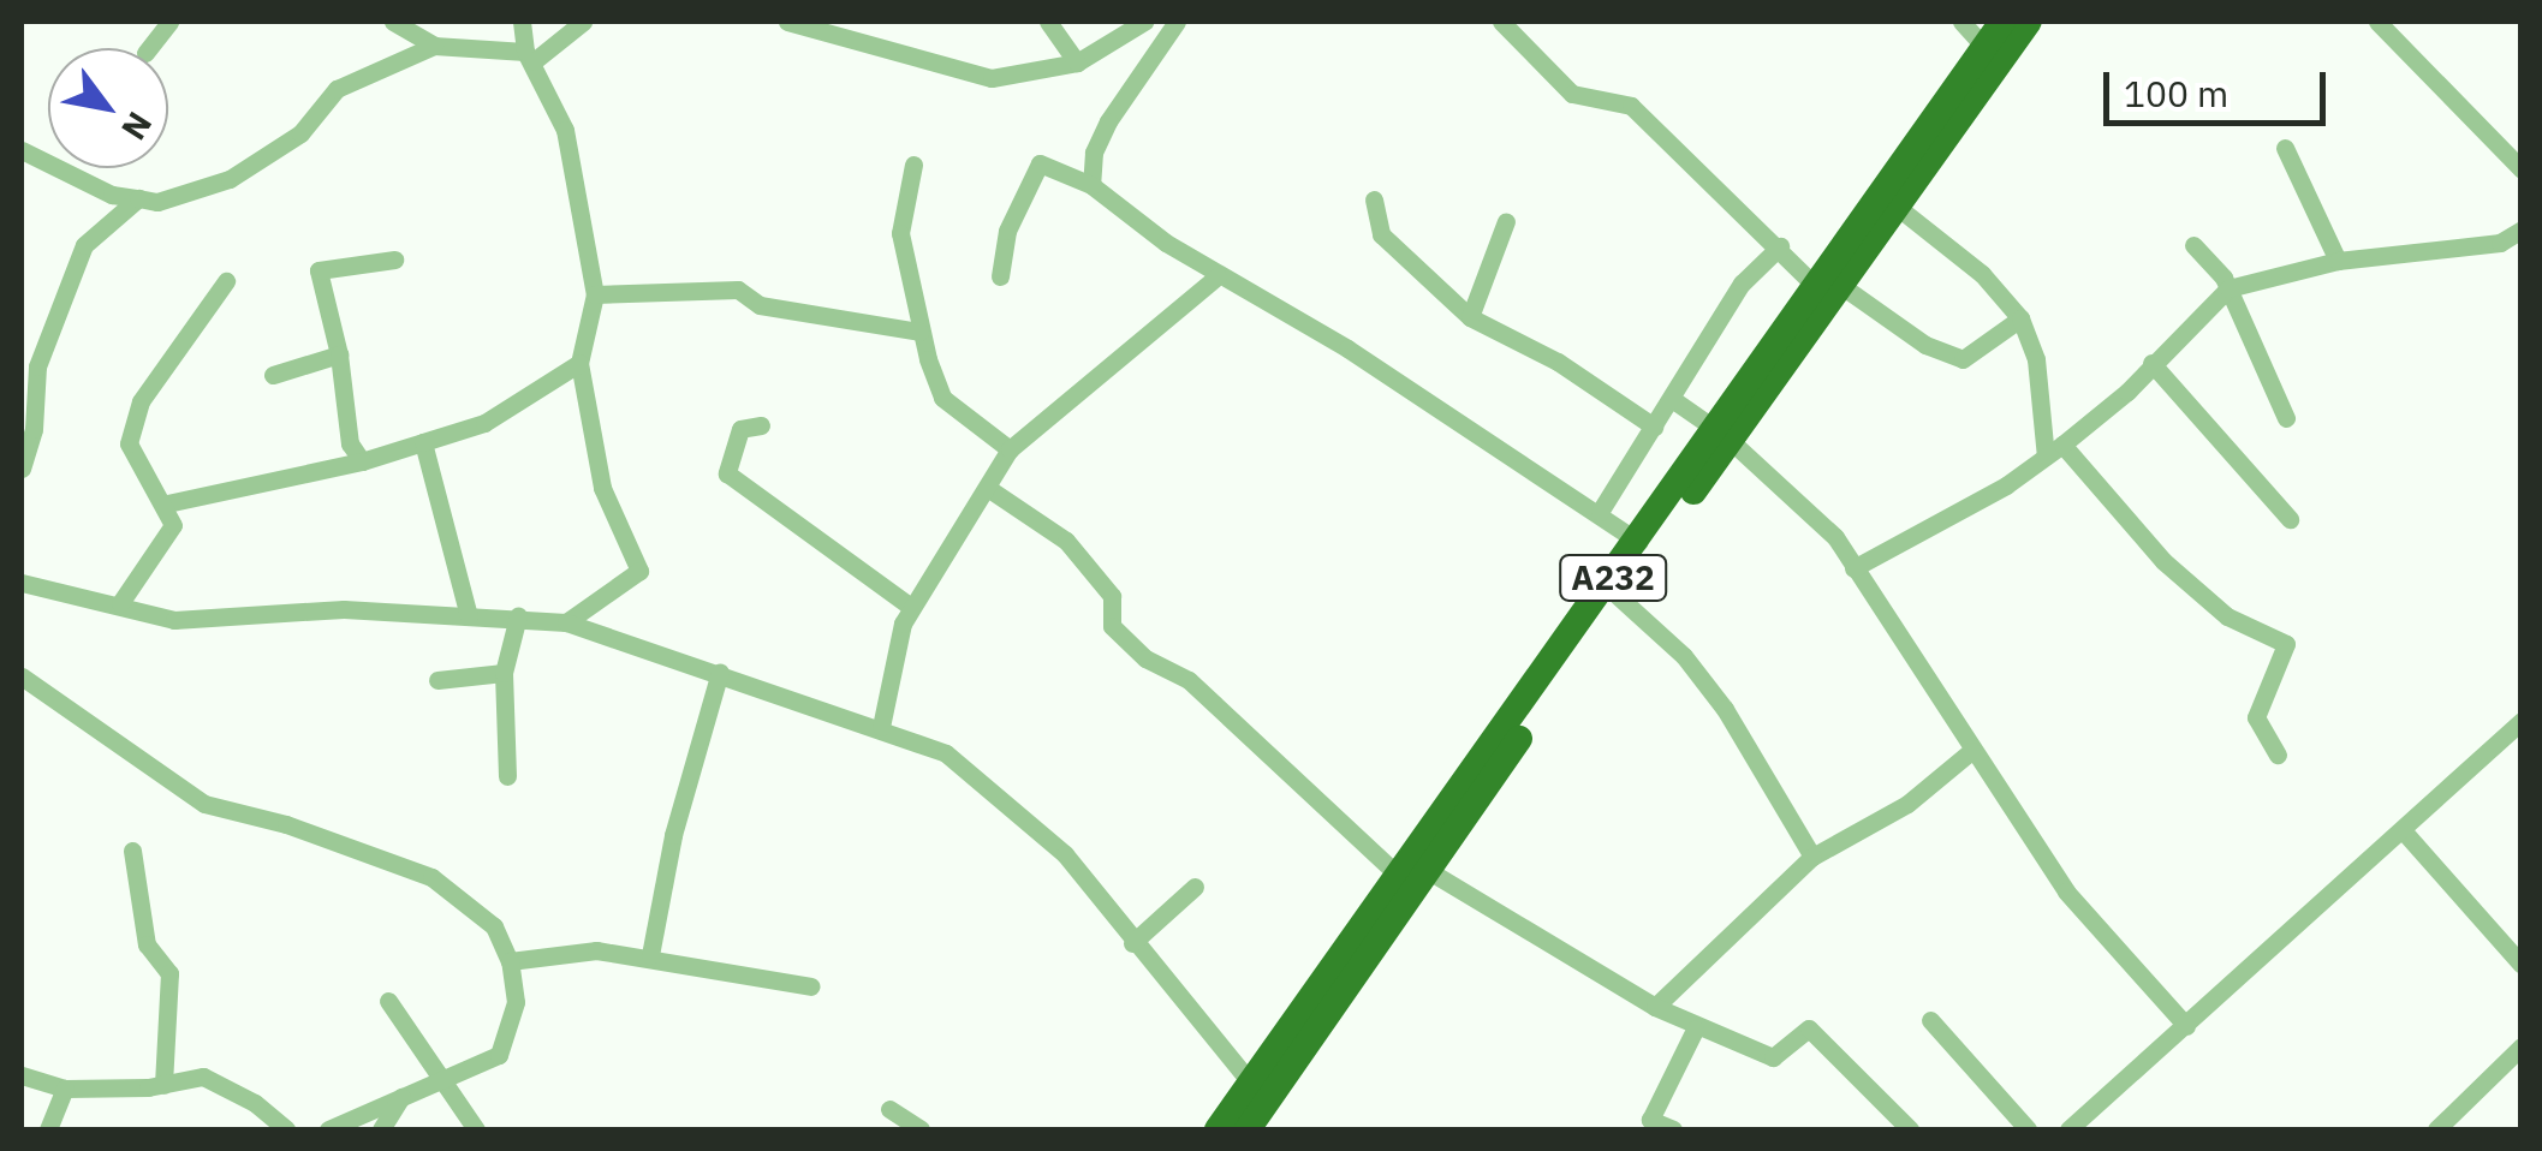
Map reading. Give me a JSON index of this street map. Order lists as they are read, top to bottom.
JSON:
{
  "streets": {
    "highway": ["A232"]
  },
  "scale_bar": "100 m",
  "north": "bottom right"
}
